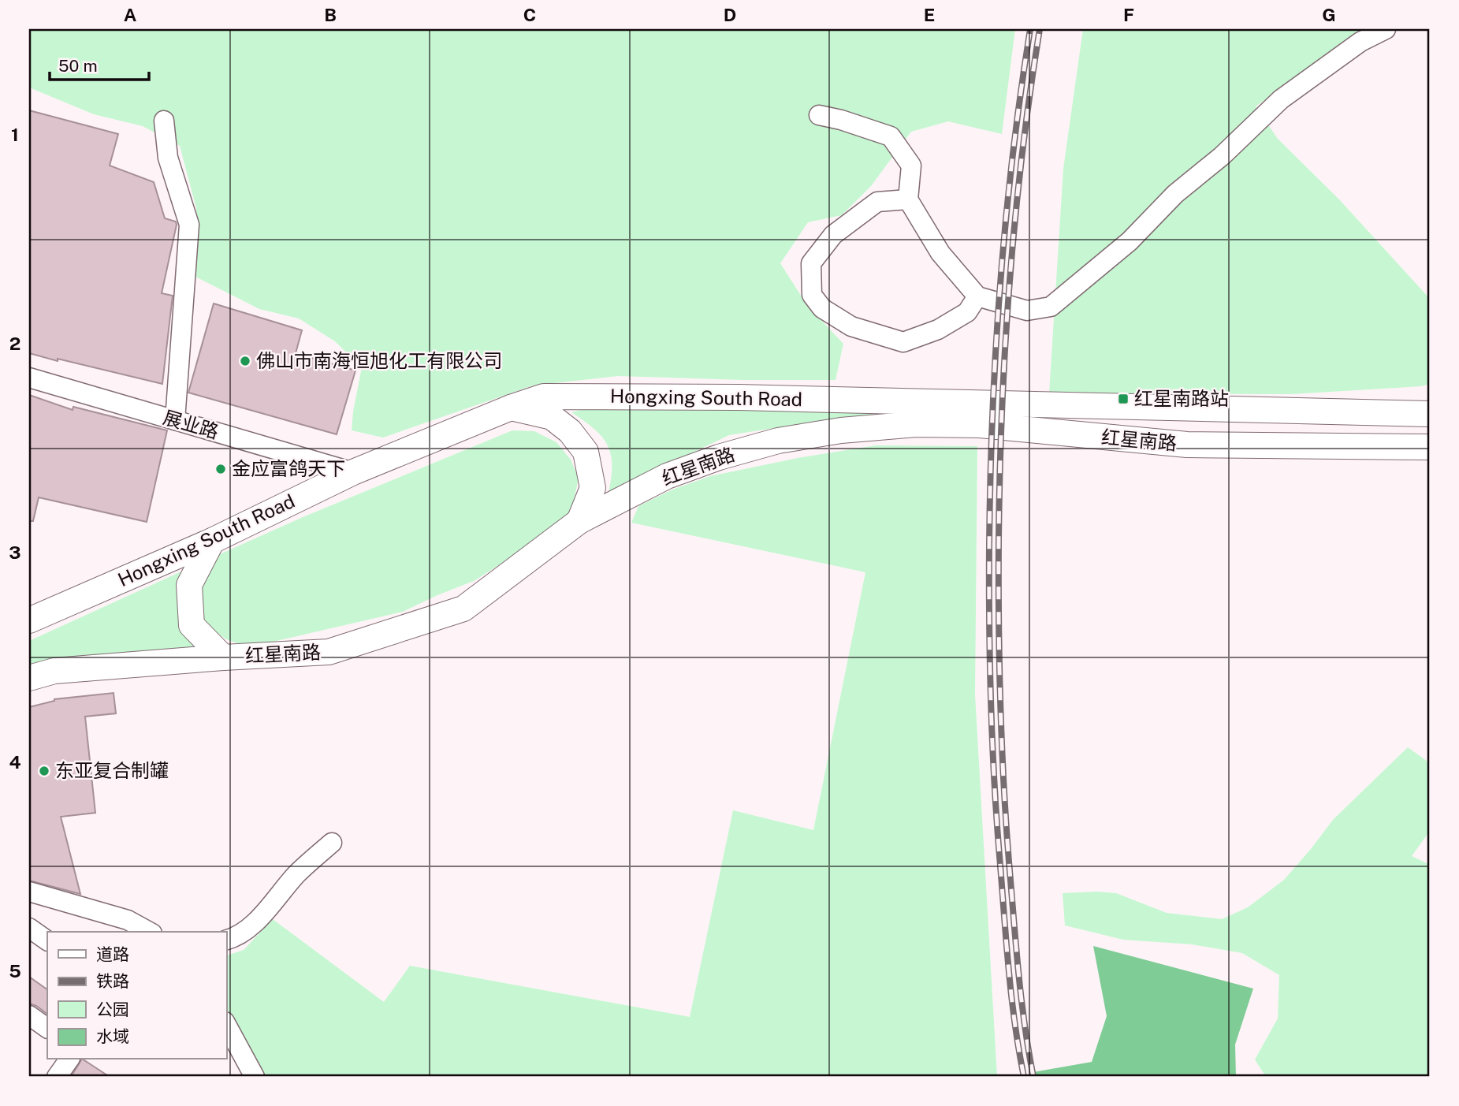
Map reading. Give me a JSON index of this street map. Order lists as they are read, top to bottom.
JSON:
{
  "streets": {
    "main road": ["Hongxing South Road", "红星南路"],
    "street": ["展业路"]
  },
  "crossings": [
    ["Hongxing South Road", "展业路"]
  ],
  "places": {
    "other": ["佛山市南海恒旭化工有限公司", "金应富鸽天下", "东亚复合制罐"],
    "transit": ["红星南路站"]
  },
  "legend": [
    "道路",
    "铁路",
    "公园",
    "水域"
  ],
  "scale_bar": "50 m",
  "grid": {
    "columns": [
      "A",
      "B",
      "C",
      "D",
      "E",
      "F",
      "G"
    ],
    "rows": [
      "1",
      "2",
      "3",
      "4",
      "5"
    ]
  }
}
